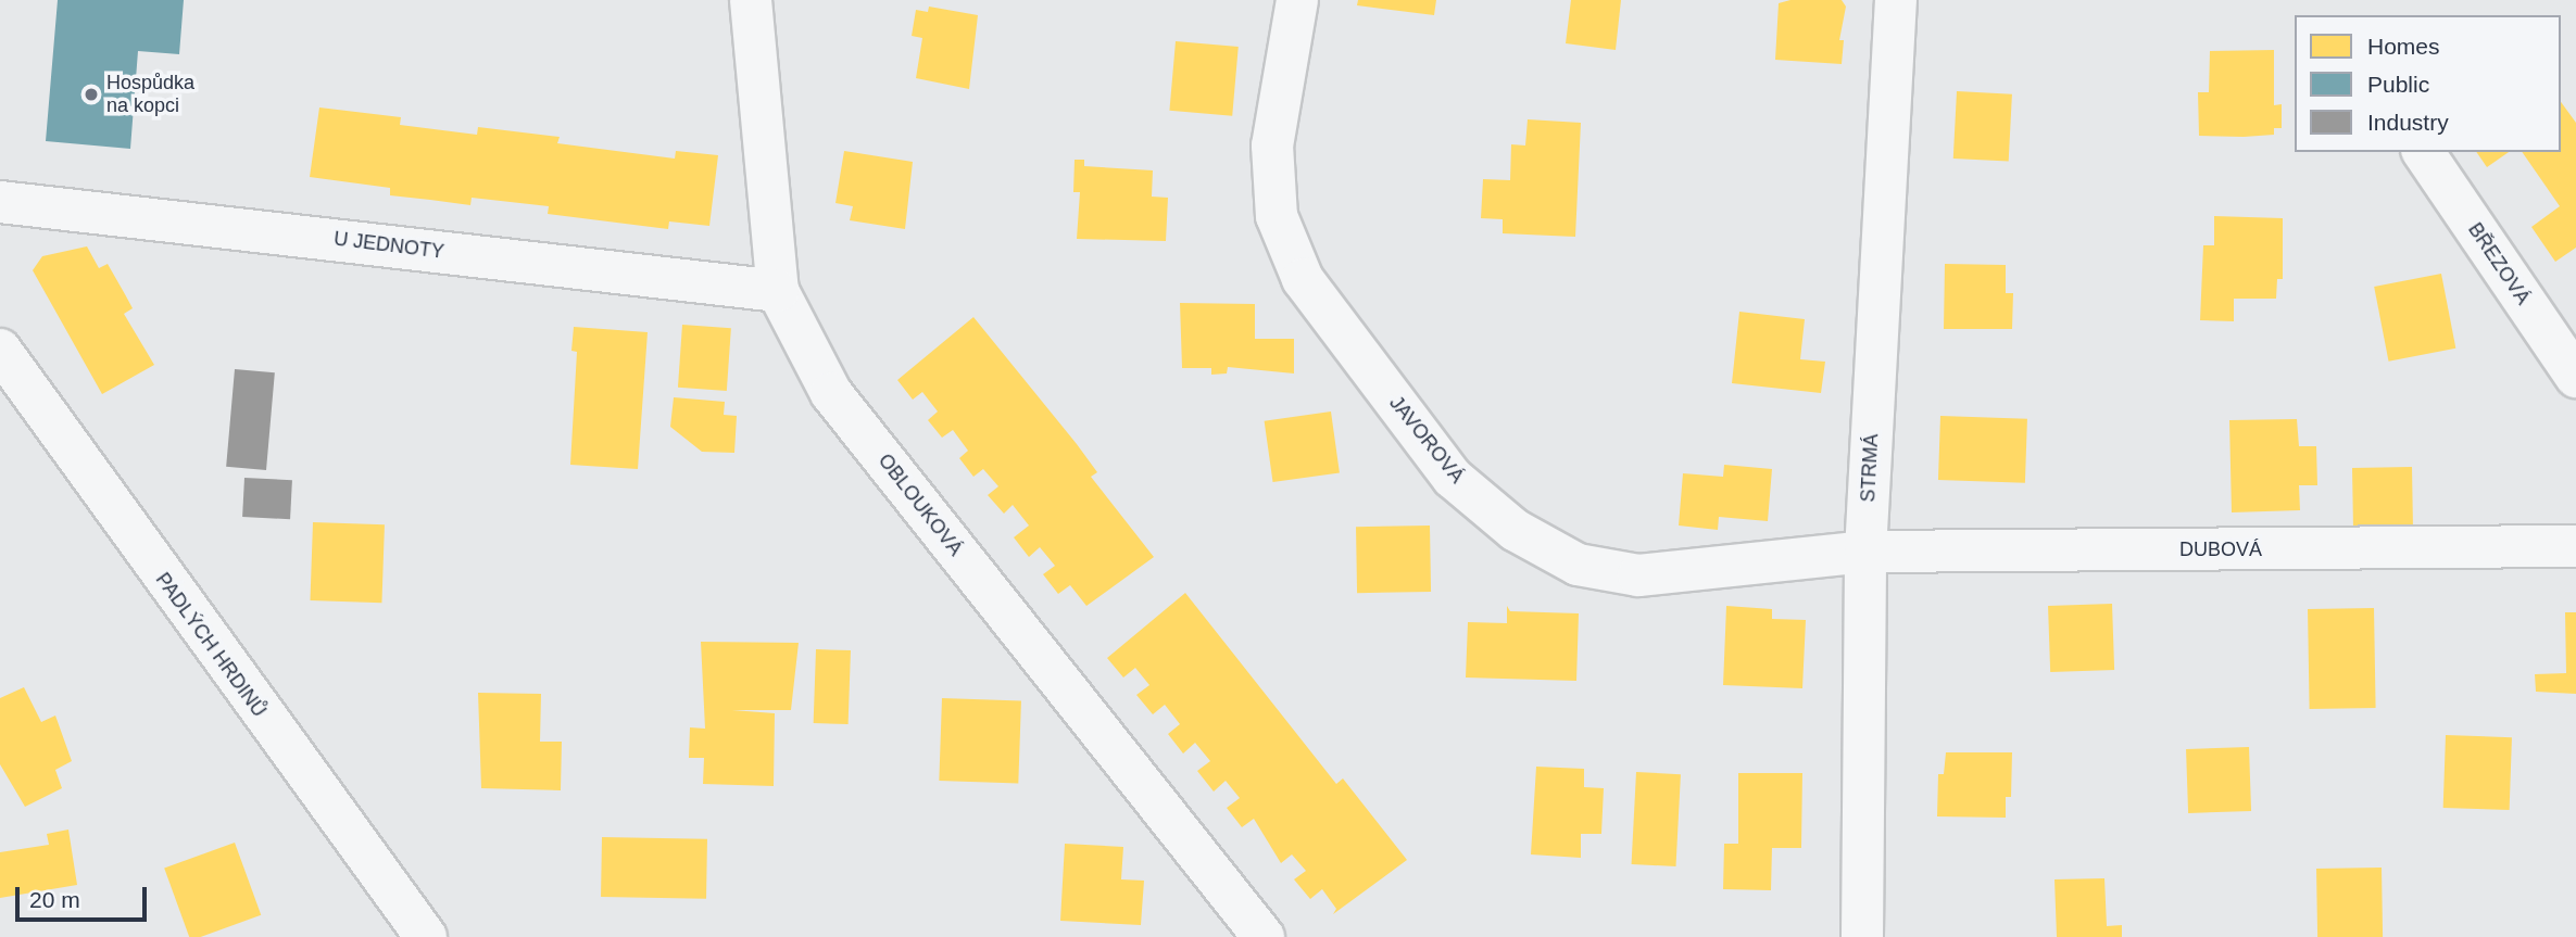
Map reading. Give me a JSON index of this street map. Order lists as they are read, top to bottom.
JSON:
{
  "streets": {
    "street": [
      "U JEDNOTY",
      "BŘEZOVÁ",
      "JAVOROVÁ",
      "STRMÁ",
      "OBLOUKOVÁ",
      "DUBOVÁ",
      "PADLÝCH HRDINŮ"
    ]
  },
  "crossings": [
    ["U JEDNOTY", "OBLOUKOVÁ"],
    ["JAVOROVÁ", "STRMÁ"],
    ["JAVOROVÁ", "DUBOVÁ"],
    ["STRMÁ", "DUBOVÁ"]
  ],
  "places": ["Hospůdka na kopci"],
  "legend": ["Homes", "Public", "Industry"],
  "scale_bar": "20 m"
}
